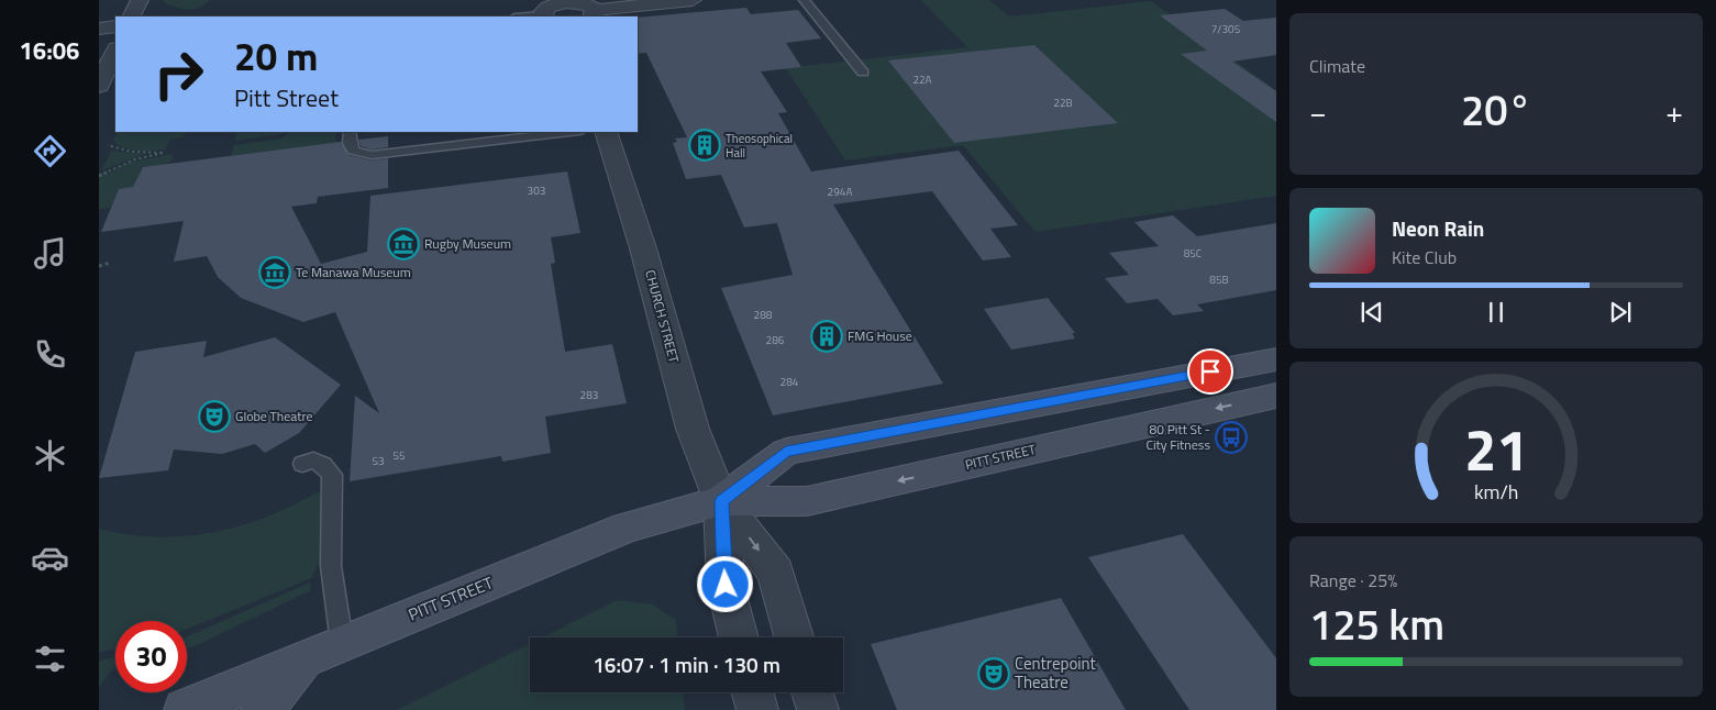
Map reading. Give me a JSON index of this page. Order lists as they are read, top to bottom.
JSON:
{
  "streets": {
    "main road": ["PITT STREET"],
    "street": ["CHURCH STREET"]
  },
  "crossings": [
    ["CHURCH STREET", "PITT STREET"]
  ],
  "places": {
    "building": ["Theosophical Hall", "FMG House"],
    "museum": ["Rugby Museum", "Te Manawa Museum"],
    "theatre": ["Globe Theatre", "Centrepoint Theatre"],
    "bus stop": ["80 Pitt St - City Fitness"]
  },
  "house_numbers": [
    "7/305",
    "22A",
    "22B",
    "303",
    "294A",
    "85C",
    "85B",
    "288",
    "286",
    "284",
    "283",
    "55",
    "53"
  ],
  "page": {
    "tabs": "16:06",
    "tile": [
      "Climate",
      ["Range · 25%", "125 km"]
    ],
    "turn": ["20 m", "Pitt Street"],
    "heat": ["−", "20°", "+"],
    "song": ["Neon Rain", "Kite Club"],
    "limit": "30",
    "trip": "16:07 · 1 min · 130 m",
    "gauge": ["21", "km/h"]
  }
}
